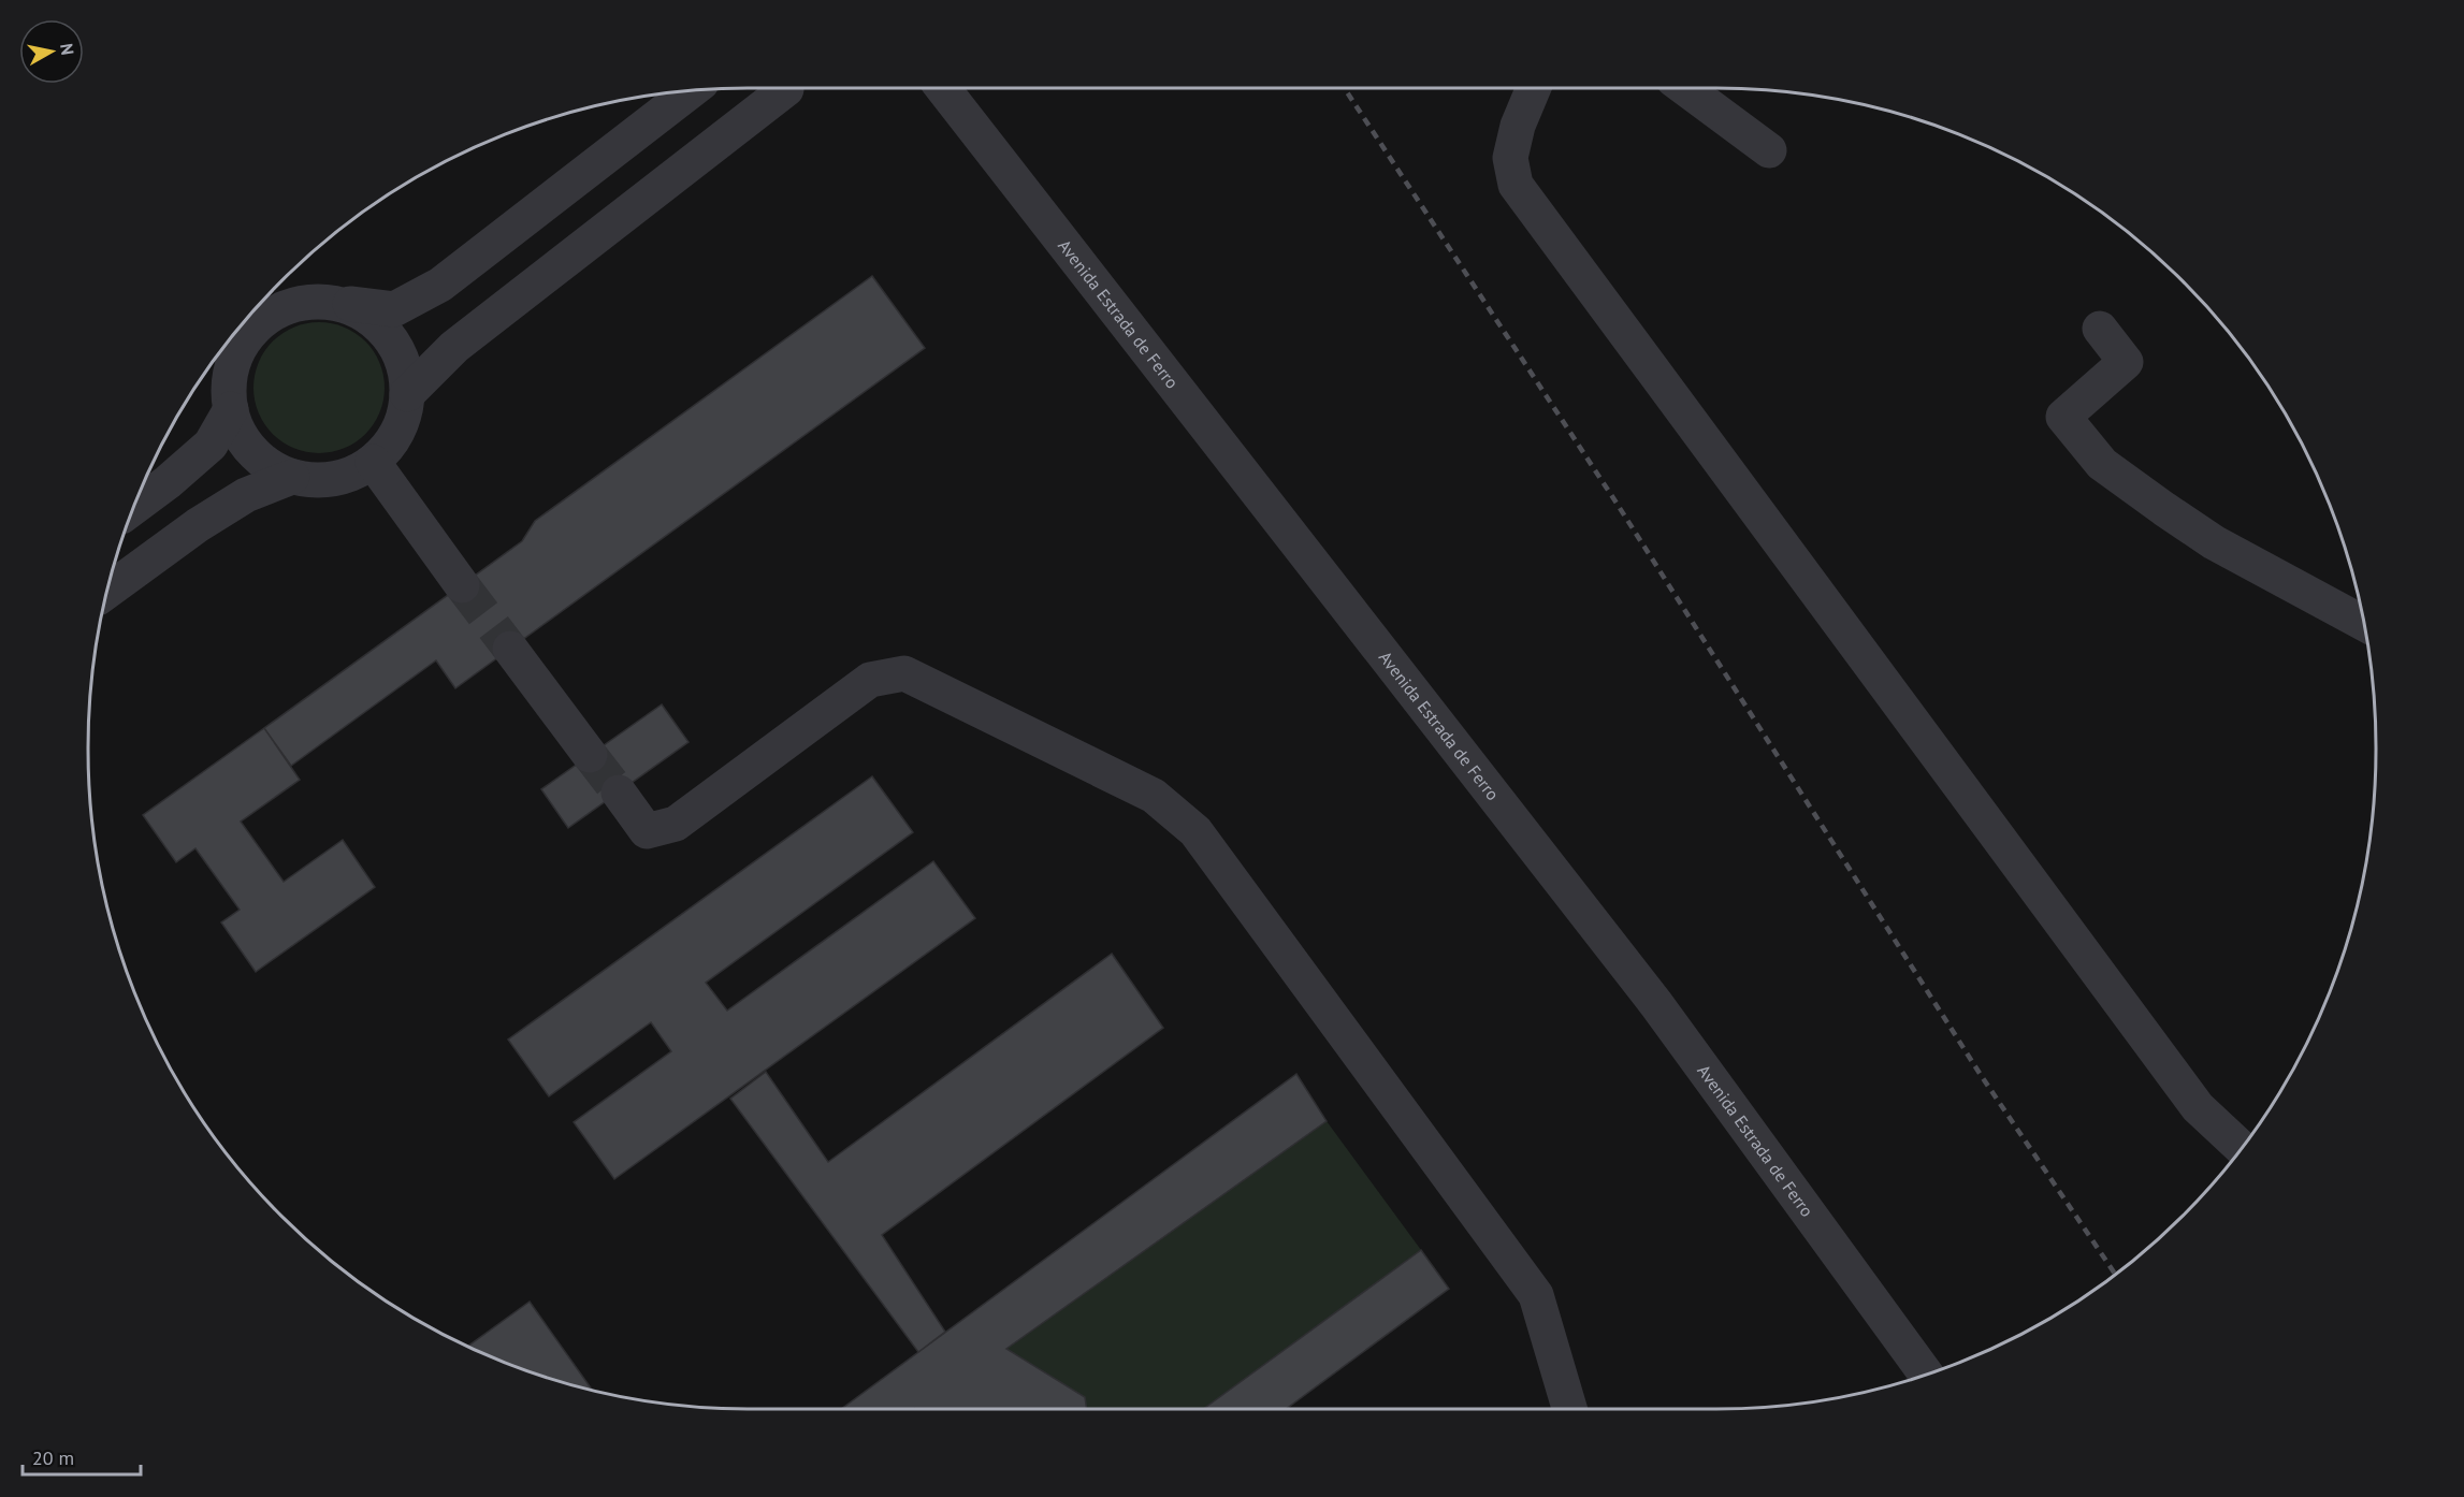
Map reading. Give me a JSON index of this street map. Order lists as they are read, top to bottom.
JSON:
{
  "streets": {
    "street": ["Avenida Estrada de Ferro"]
  },
  "scale_bar": "20 m",
  "north": "right"
}
